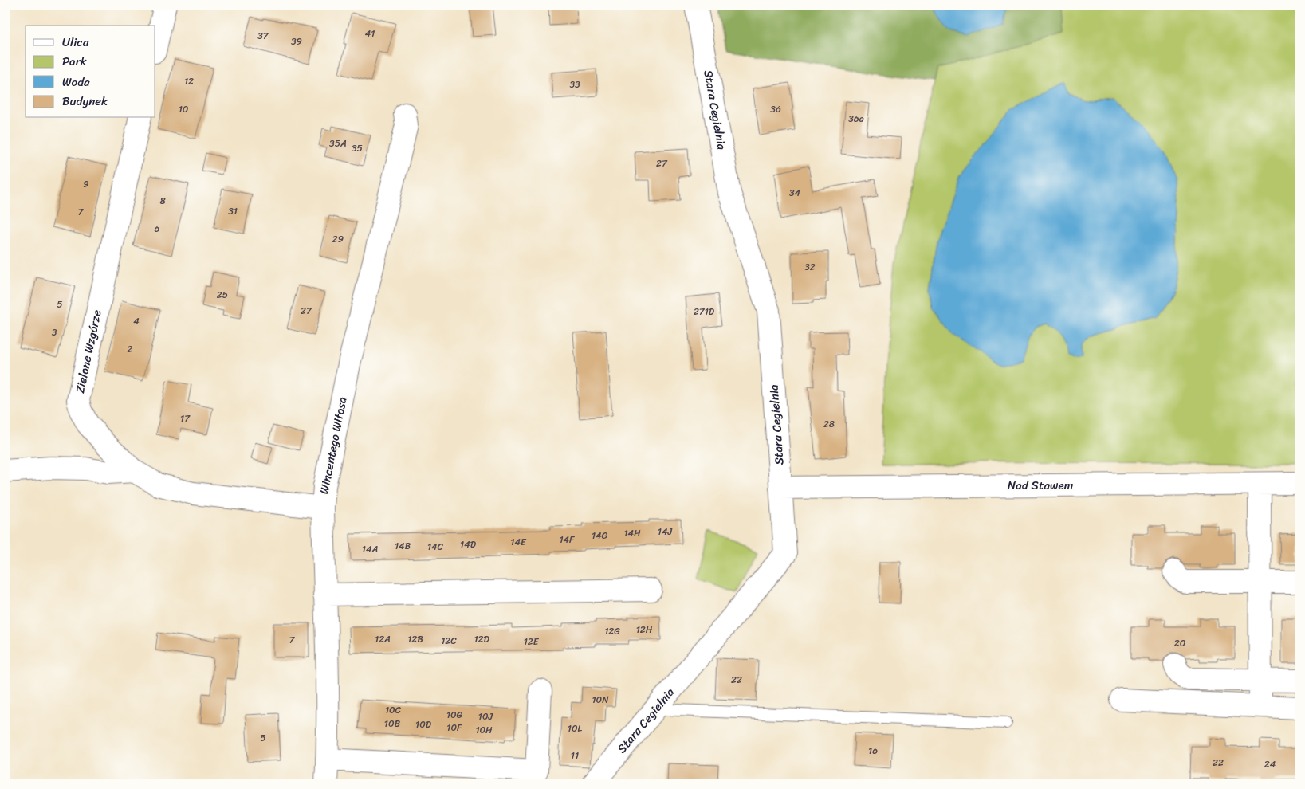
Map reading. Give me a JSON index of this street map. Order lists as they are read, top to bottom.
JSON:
{
  "streets": {
    "street": [
      "Stara Cegielnia",
      "Zielone Wzgórze",
      "Wincentego Witosa",
      "Nad Stawem"
    ]
  },
  "crossings": [
    ["Stara Cegielnia", "Nad Stawem"],
    ["Zielone Wzgórze", "Wincentego Witosa"]
  ],
  "house_numbers": [
    "41",
    "37",
    "39",
    "12",
    "33",
    "10",
    "36",
    "36a",
    "35A",
    "35",
    "27",
    "9",
    "34",
    "8",
    "31",
    "7",
    "6",
    "29",
    "32",
    "25",
    "5",
    "27",
    "271D",
    "4",
    "3",
    "2",
    "17",
    "28",
    "14J",
    "14H",
    "14G",
    "14F",
    "14E",
    "14D",
    "14B",
    "14C",
    "14A",
    "12H",
    "12G",
    "12A",
    "12B",
    "12D",
    "7",
    "12C",
    "12E",
    "20",
    "22",
    "10N",
    "10C",
    "10G",
    "10J",
    "10B",
    "10D",
    "10F",
    "10L",
    "10H",
    "5",
    "16",
    "11",
    "22",
    "24"
  ],
  "legend": [
    "Ulica",
    "Park",
    "Woda",
    "Budynek"
  ]
}
